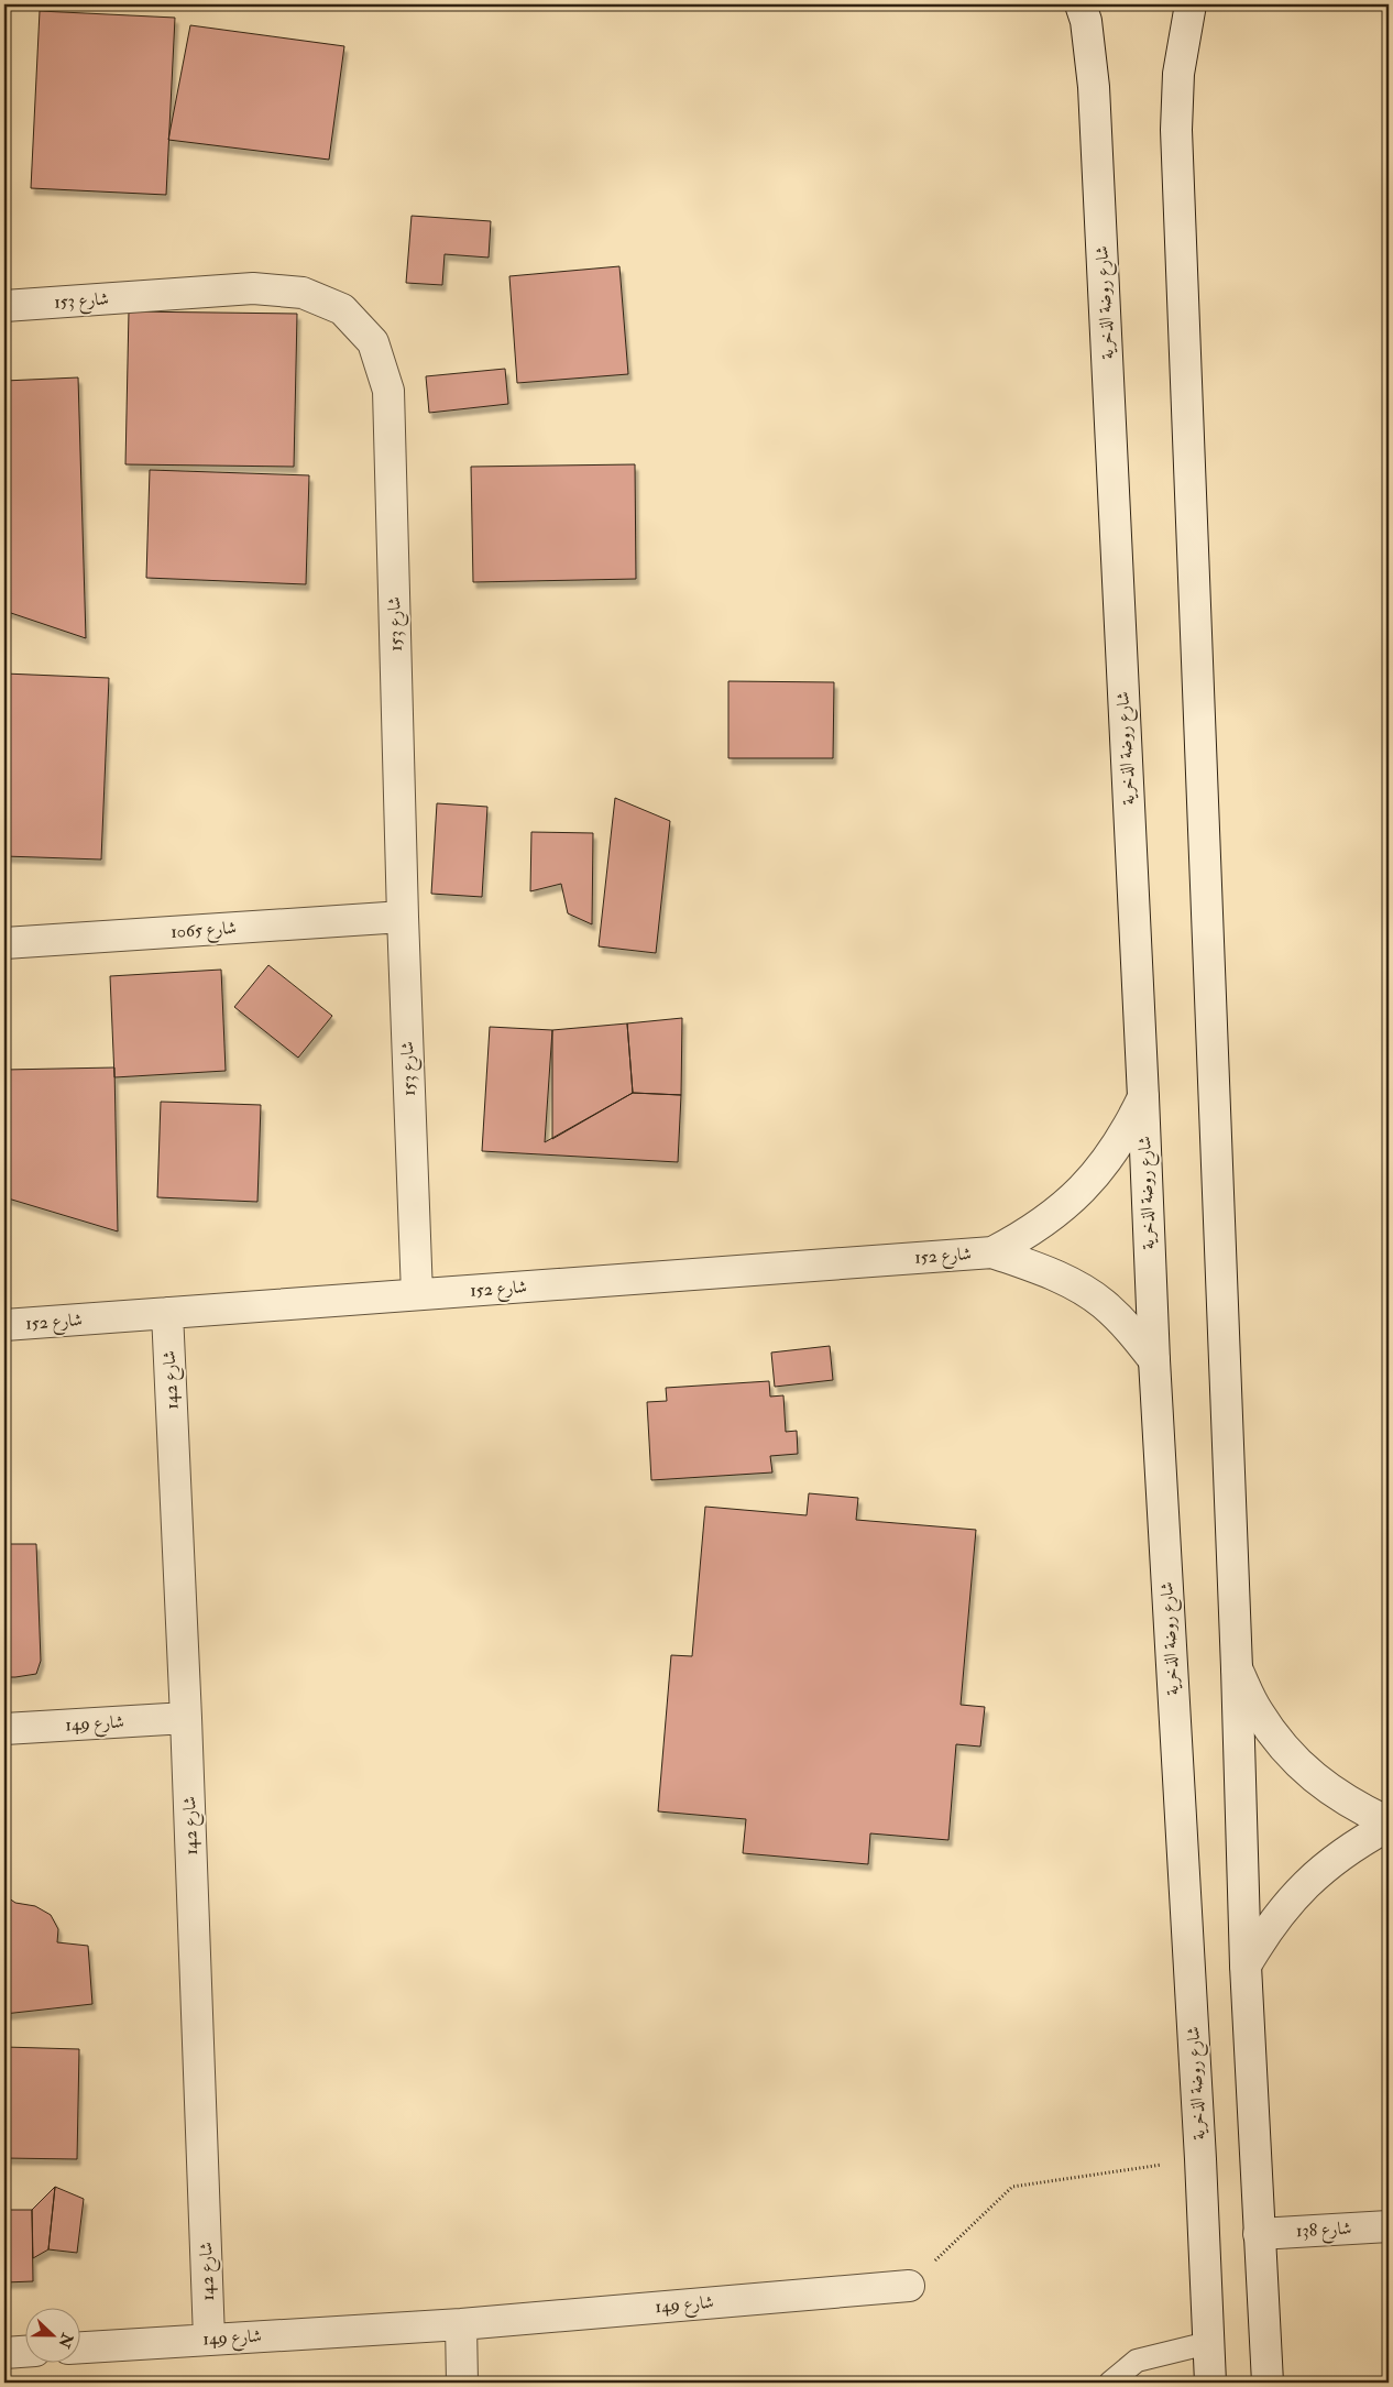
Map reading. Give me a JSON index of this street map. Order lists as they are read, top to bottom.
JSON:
{
  "streets": {
    "street": [
      "شارع 153",
      "شارع روضة الذخرية",
      "شارع 1065",
      "شارع 152",
      "شارع 142",
      "شارع 149",
      "شارع 138"
    ]
  },
  "crossings": [
    ["شارع 153", "شارع 1065"],
    ["شارع 153", "شارع 152"],
    ["شارع روضة الذخرية", "شارع 152"],
    ["شارع 152", "شارع 142"],
    ["شارع 142", "شارع 149"]
  ],
  "north": "right"
}
